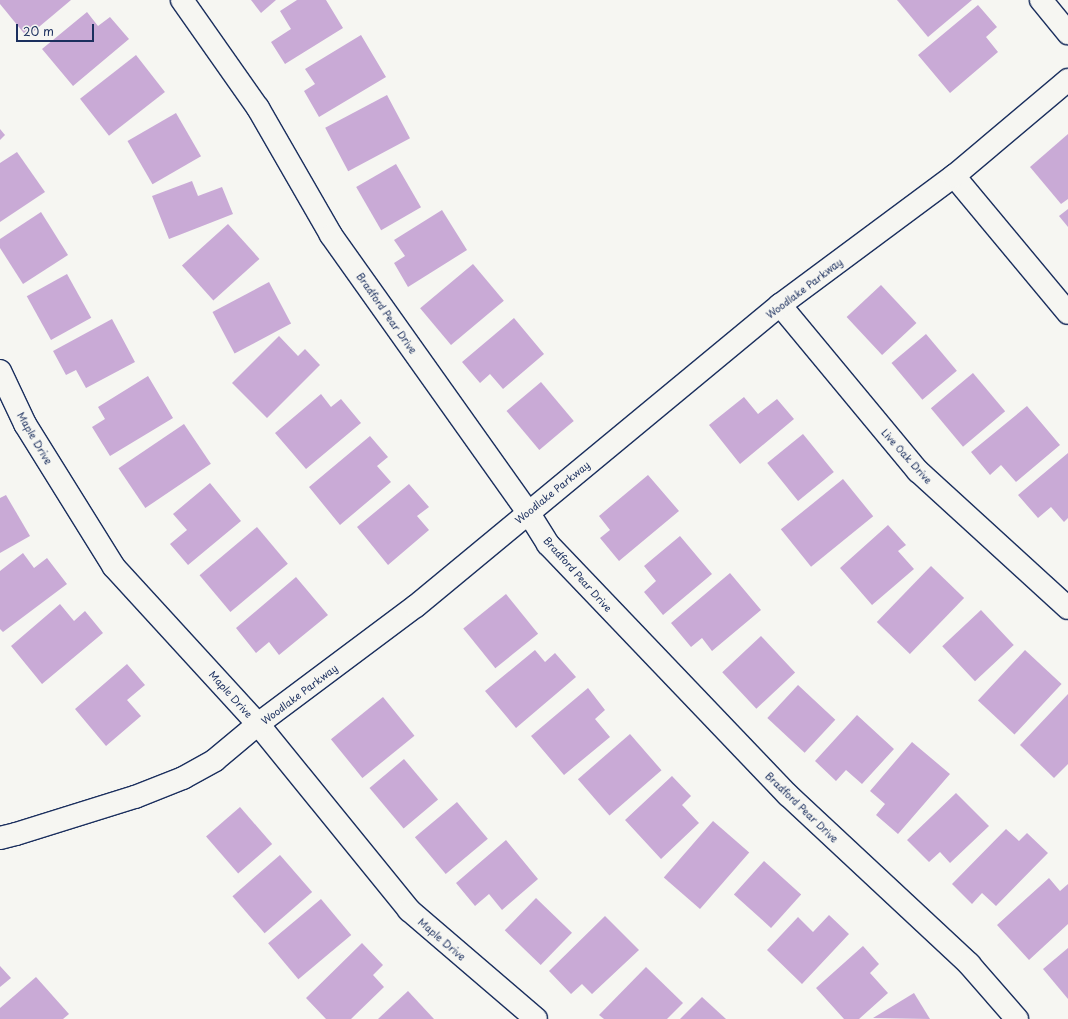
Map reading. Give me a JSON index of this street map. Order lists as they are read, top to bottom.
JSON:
{
  "streets": {
    "street": [
      "Woodlake Parkway",
      "Bradford Pear Drive",
      "Maple Drive",
      "Live Oak Drive"
    ]
  },
  "crossings": [
    ["Woodlake Parkway", "Bradford Pear Drive"],
    ["Woodlake Parkway", "Maple Drive"],
    ["Woodlake Parkway", "Live Oak Drive"]
  ],
  "scale_bar": "20 m"
}
